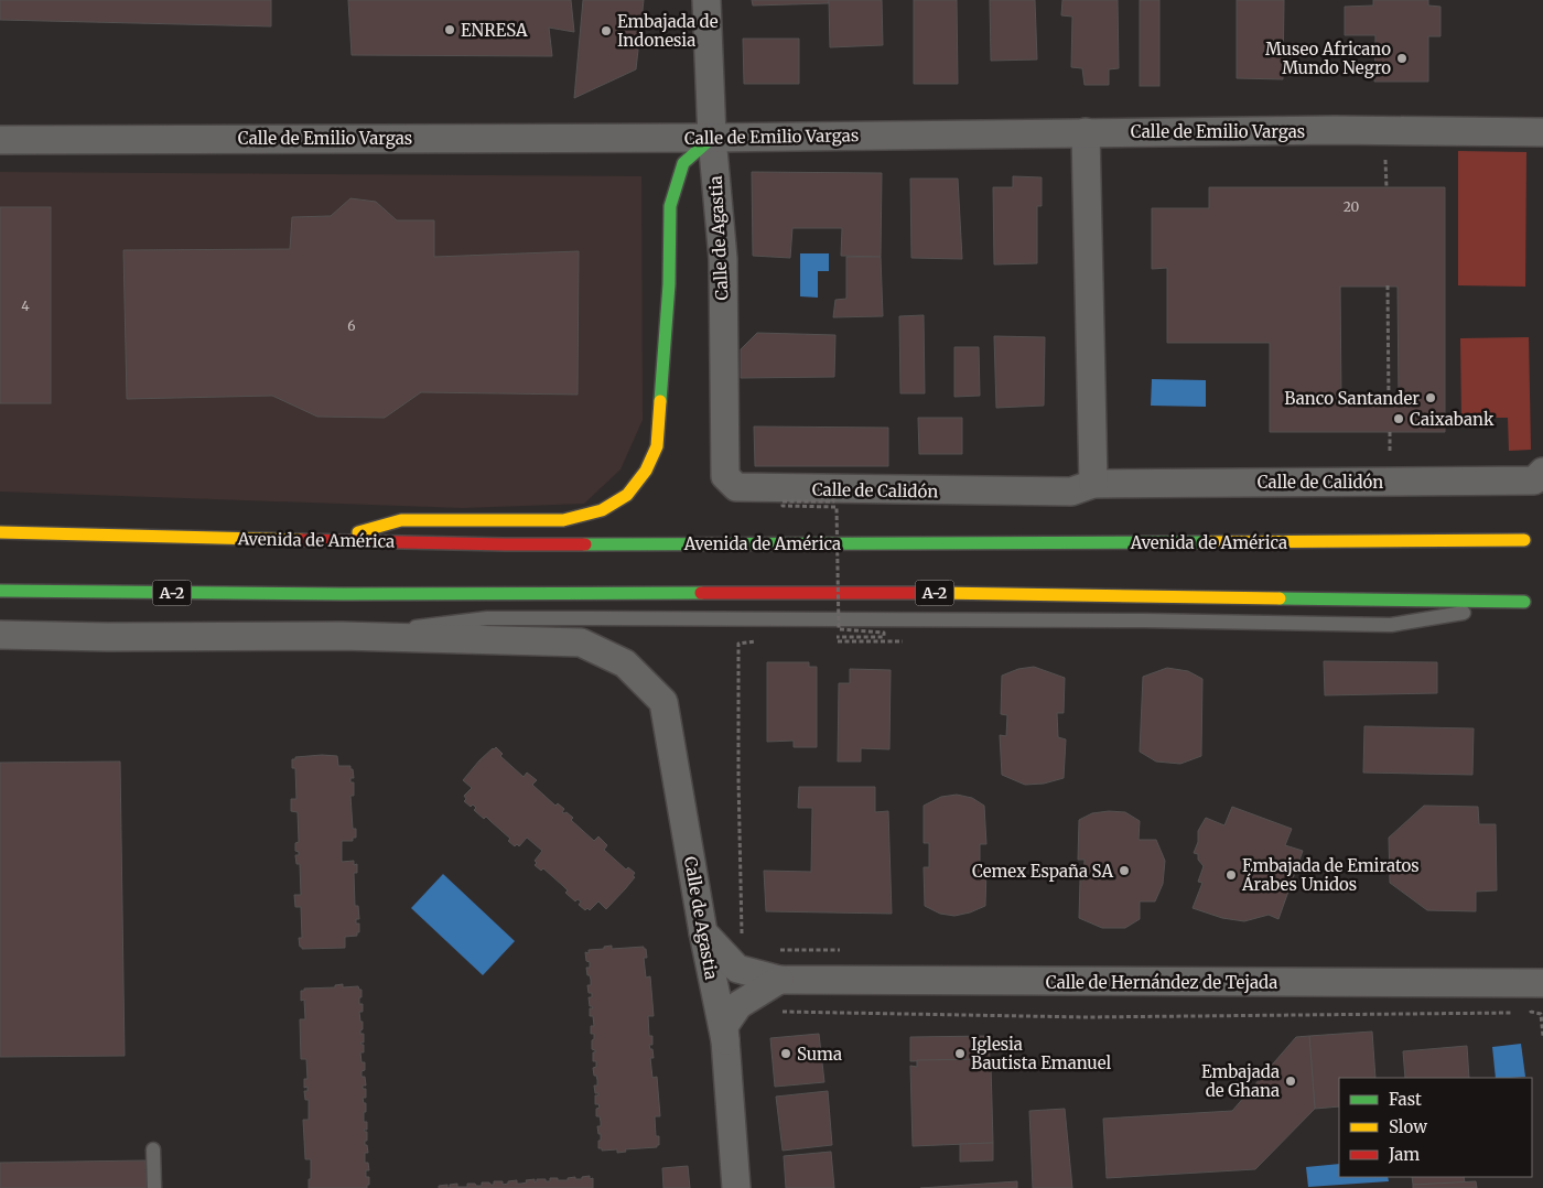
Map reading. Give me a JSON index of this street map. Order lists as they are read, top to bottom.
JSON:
{
  "streets": {
    "highway": ["Avenida de América", "A-2"],
    "street": [
      "Calle de Emilio Vargas",
      "Calle de Agastia",
      "Calle de Calidón",
      "Calle de Hernández de Tejada"
    ]
  },
  "crossings": [
    ["Calle de Emilio Vargas", "Calle de Agastia"],
    ["Calle de Agastia", "Calle de Calidón"],
    ["Calle de Agastia", "Calle de Hernández de Tejada"]
  ],
  "places": [
    "ENRESA",
    "Embajada de Indonesia",
    "Museo Africano Mundo Negro",
    "Banco Santander",
    "Caixabank",
    "Cemex España SA",
    "Embajada de Emiratos Árabes Unidos",
    "Suma",
    "Iglesia Bautista Emanuel",
    "Embajada de Ghana"
  ],
  "house_numbers": ["20", "4", "6"],
  "legend": ["Fast", "Slow", "Jam"]
}
